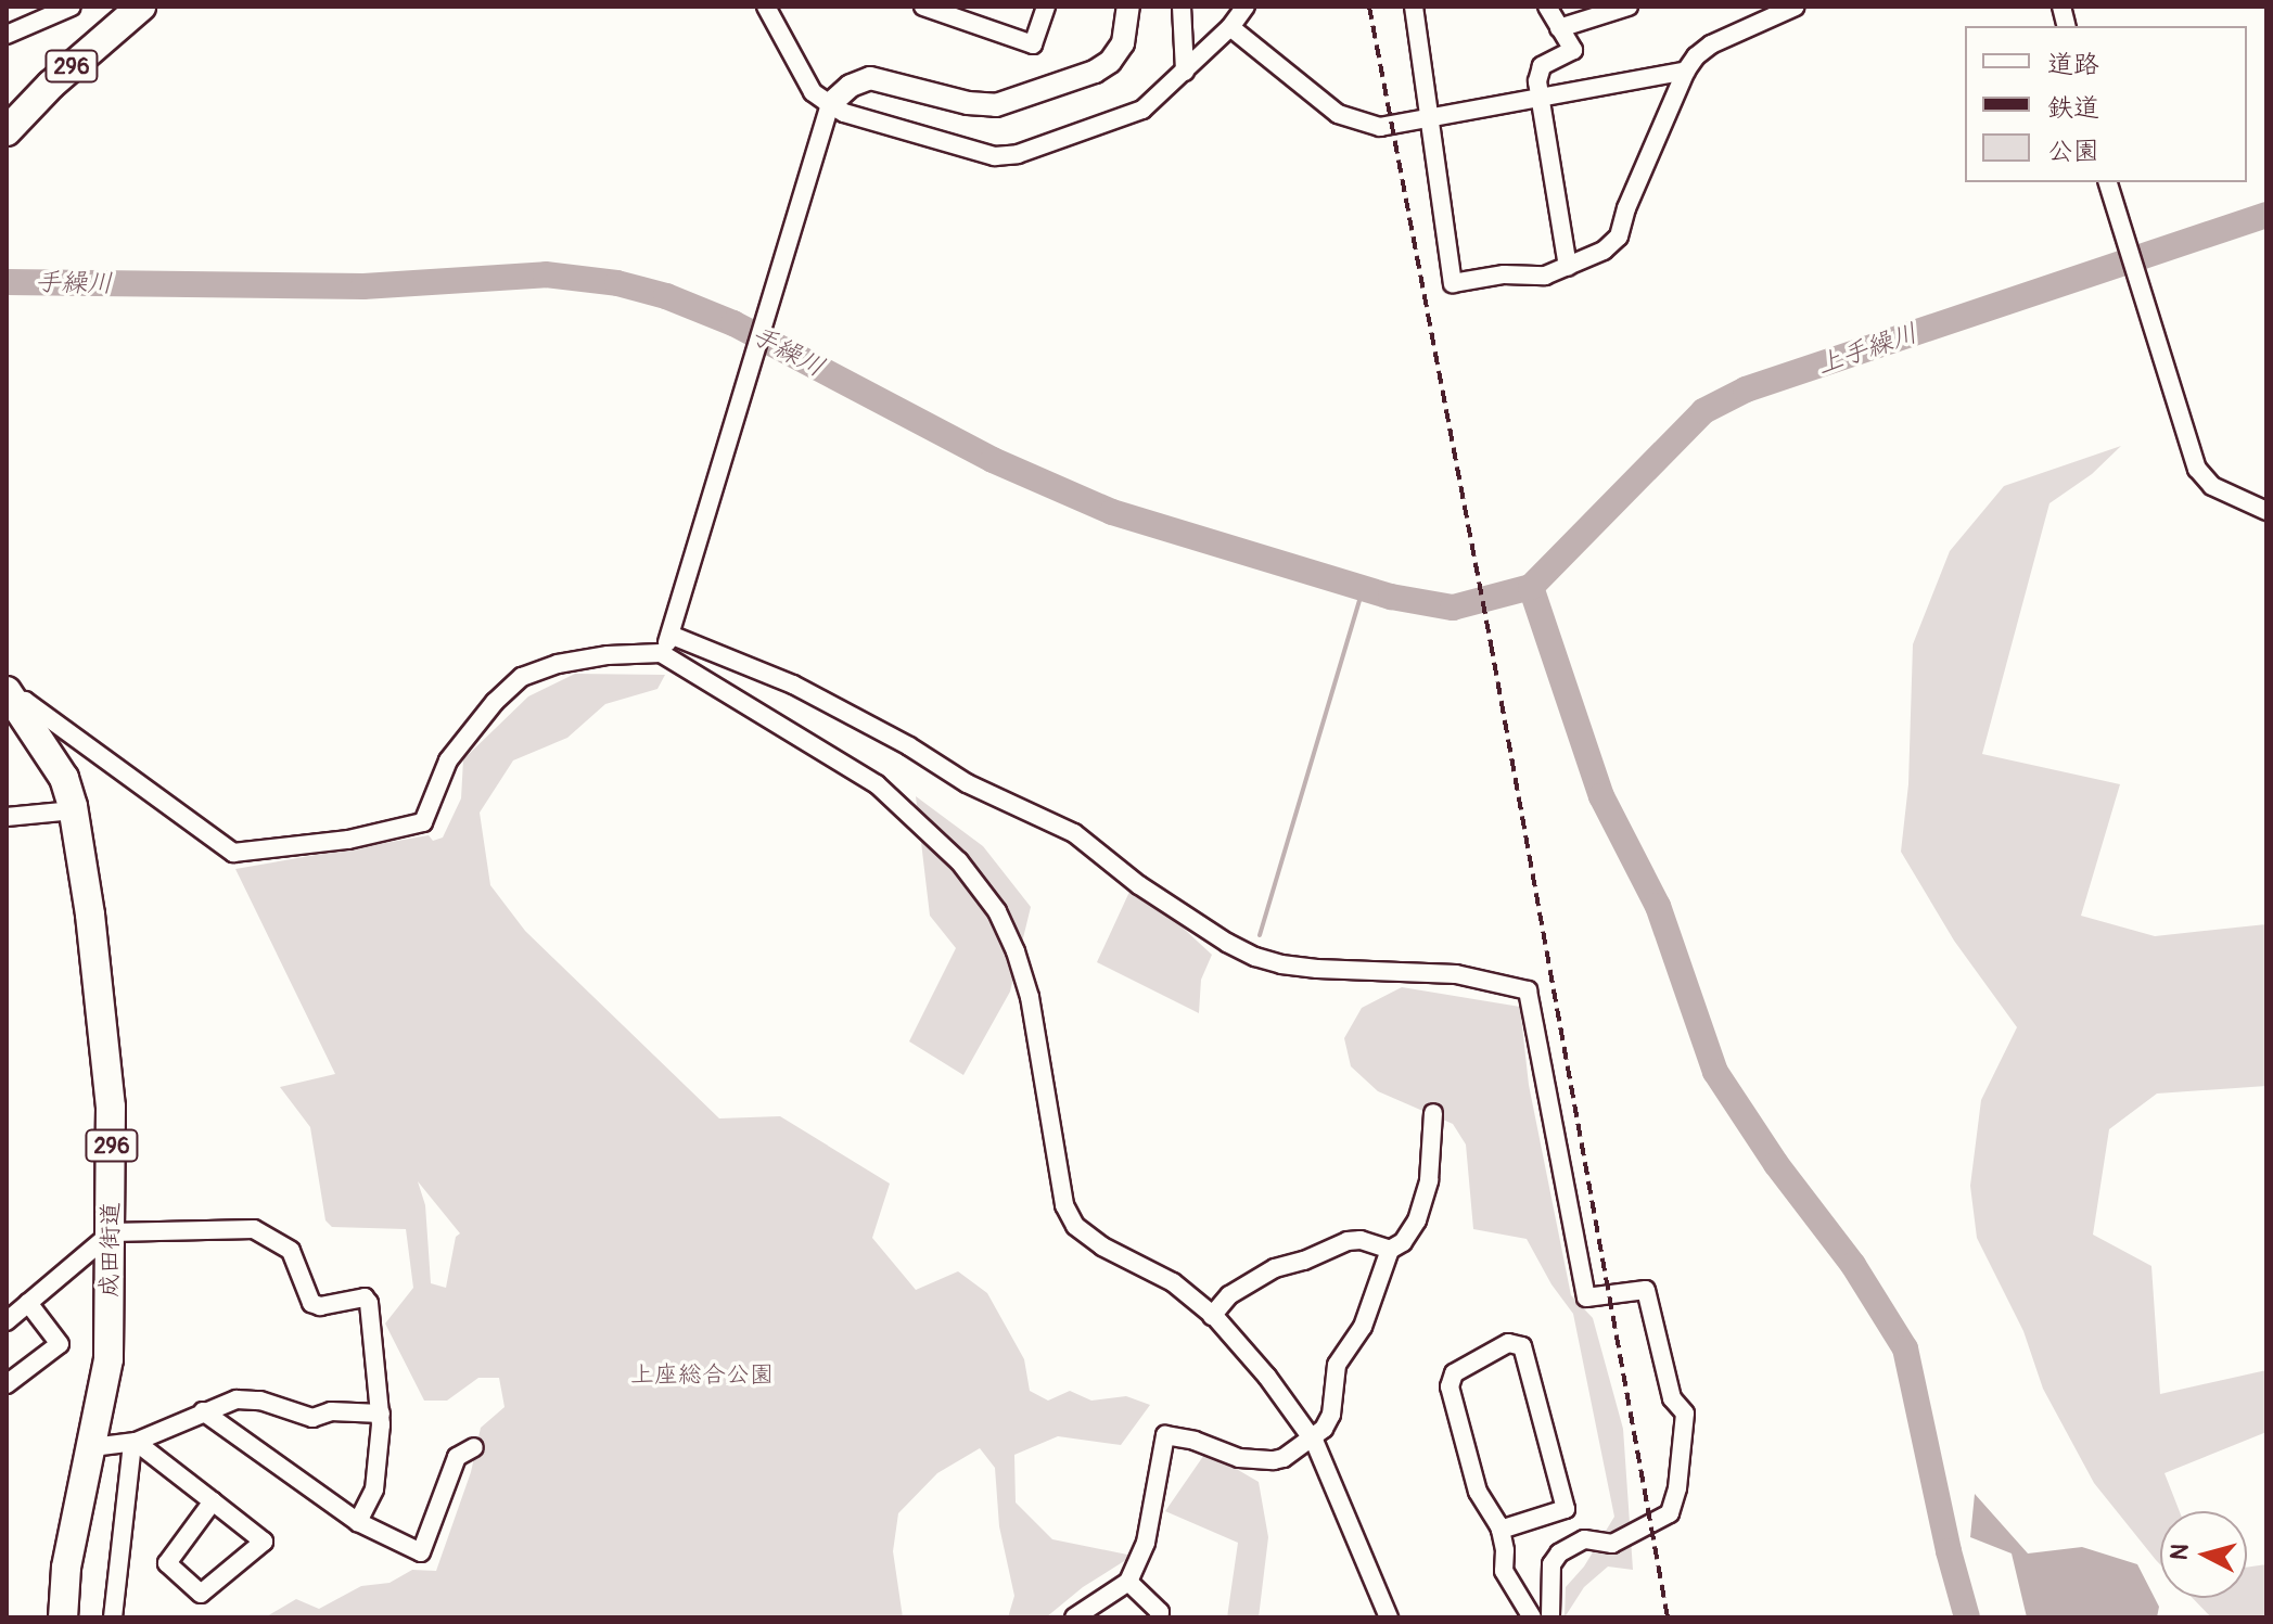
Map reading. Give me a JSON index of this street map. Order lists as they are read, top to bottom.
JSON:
{
  "streets": {
    "highway": ["296", "成田街道"]
  },
  "water": ["手繰川", "上手繰川"],
  "parks": ["上座総合公園"],
  "legend": ["道路", "鉄道", "公園"],
  "north": "left"
}
